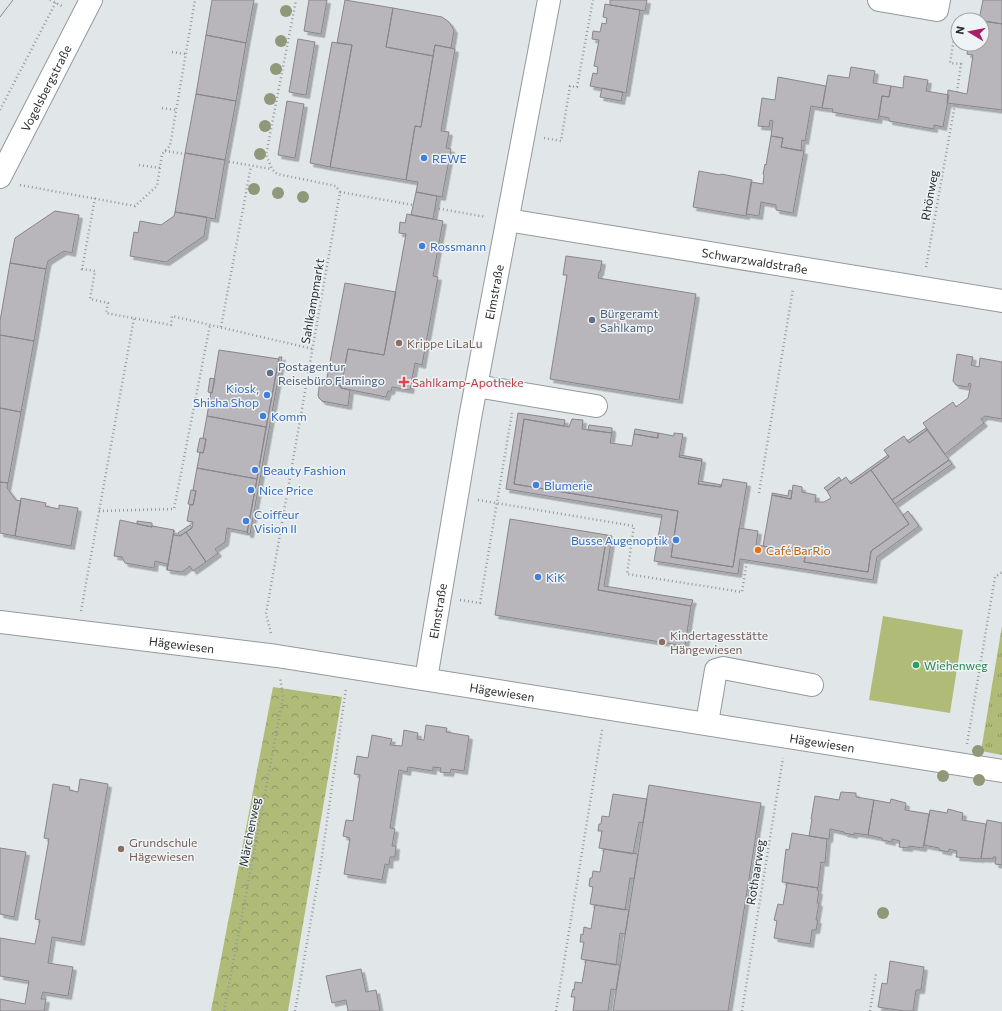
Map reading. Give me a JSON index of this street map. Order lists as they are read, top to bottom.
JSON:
{
  "streets": {
    "street": [
      "Vogelsbergstraße",
      "Schwarzwaldstraße",
      "Elmstraße",
      "Hägewiesen"
    ],
    "path": [
      "Rhönweg",
      "Sahlkampmarkt",
      "Märchenweg",
      "Rothaarweg"
    ]
  },
  "crossings": [
    ["Rhönweg", "Schwarzwaldstraße"],
    ["Schwarzwaldstraße", "Elmstraße"],
    ["Elmstraße", "Hägewiesen"],
    ["Sahlkampmarkt", "Hägewiesen"],
    ["Sahlkampmarkt", "Märchenweg"],
    ["Hägewiesen", "Märchenweg"],
    ["Hägewiesen", "Rothaarweg"]
  ],
  "places": {
    "other": [
      "REWE",
      "Rossmann",
      "Bürgeramt Sahlkamp",
      "Krippe LiLaLu",
      "Postagentur Reisebüro Flamingo",
      "Kiosk, Shisha Shop",
      "Komm",
      "Beauty Fashion",
      "Blumerie",
      "Nice Price",
      "Coiffeur Vision II",
      "Busse Augenoptik",
      "Café BarRio",
      "KiK",
      "Kindertagesstätte Hängewiesen",
      "Wiehenweg",
      "Grundschule Hägewiesen"
    ],
    "health": ["Sahlkamp-Apotheke"]
  },
  "north": "left"
}
